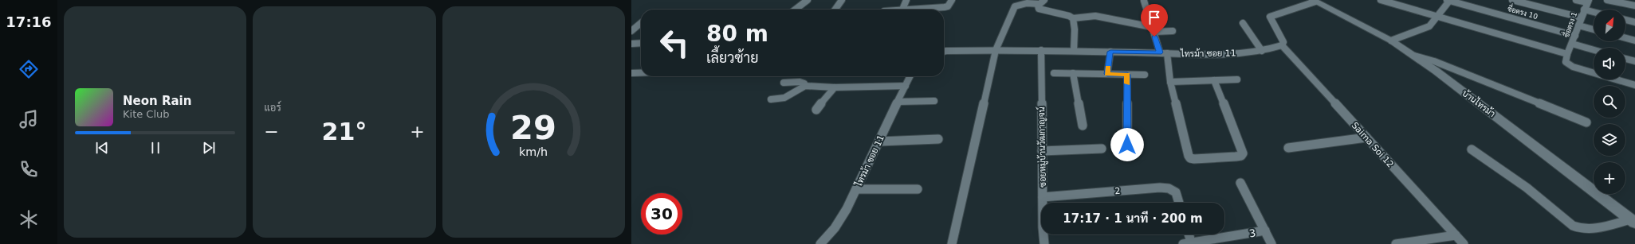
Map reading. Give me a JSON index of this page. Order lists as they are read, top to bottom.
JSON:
{
  "streets": {
    "street": [
      "ซื่อตรง 10",
      "ซื่อตรง 1",
      "ไทรม้า ซอย 11",
      "บ้านไทรม้า",
      "Saima Soi 12",
      "ซอยหมู่บ้านวัฒกาญจน์",
      "2",
      "3"
    ]
  },
  "crossings": [
    ["ซื่อตรง 10", "ซื่อตรง 1"],
    ["ไทรม้า ซอย 11", "Saima Soi 12"],
    ["ไทรม้า ซอย 11", "ซอยหมู่บ้านวัฒกาญจน์"],
    ["ซอยหมู่บ้านวัฒกาญจน์", "2"]
  ],
  "north": "top right",
  "page": {
    "tabs": "17:16",
    "tile": "แอร์",
    "map_buttons": "+",
    "turn": ["80 m", "เลี้ยวซ้าย"],
    "song": ["Neon Rain", "Kite Club"],
    "heat": ["−", "21°", "+"],
    "limit": "30",
    "trip": "17:17 · 1 นาที · 200 m",
    "gauge": ["29", "km/h"]
  }
}
